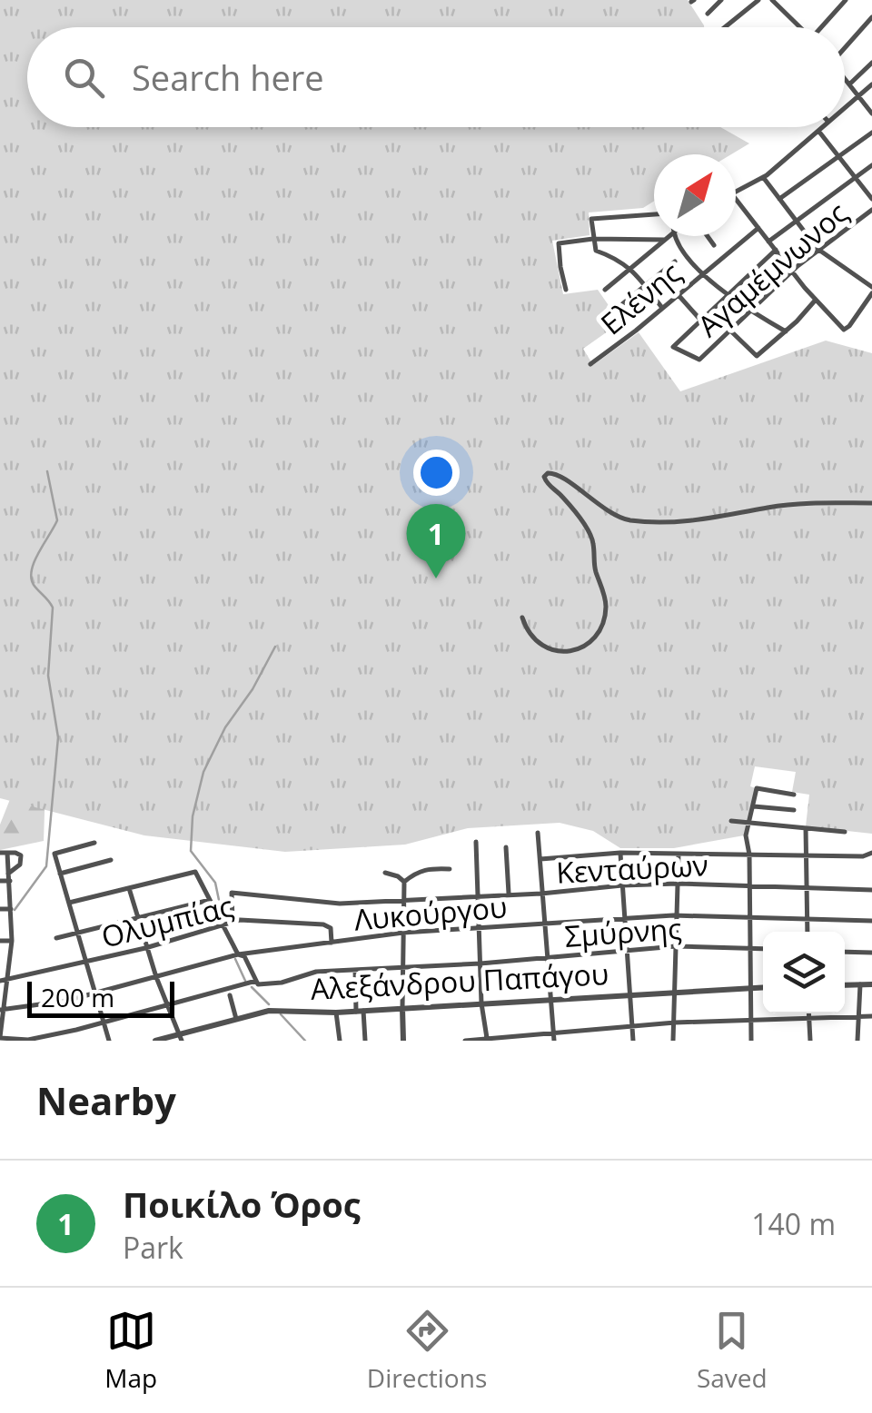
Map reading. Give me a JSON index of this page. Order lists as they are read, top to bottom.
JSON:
{
  "streets": {
    "street": [
      "Αγαμέμνωνος",
      "Ελένης",
      "Κενταύρων",
      "Λυκούργου",
      "Ολυμπίας",
      "Σμύρνης",
      "Αλεξάνδρου Παπάγου"
    ]
  },
  "crossings": [
    ["Κενταύρων", "Ολυμπίας"],
    ["Λυκούργου", "Ολυμπίας"]
  ],
  "scale_bar": "200 m",
  "north": "top right",
  "page": {
    "search": "Search here",
    "pins": "1",
    "scale": "200 m",
    "heading": "Nearby",
    "list": [
      {
        "mark": "1",
        "name": "Ποικίλο Όρος",
        "note": "Park",
        "value": "140 m"
      }
    ],
    "nav": ["Map", "Directions", "Saved"]
  }
}
